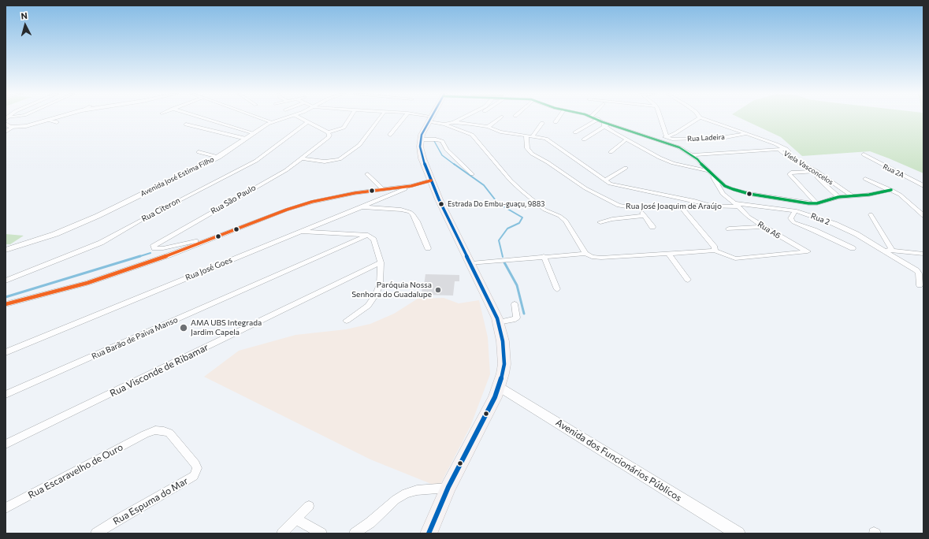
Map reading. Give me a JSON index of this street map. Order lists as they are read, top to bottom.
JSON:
{
  "streets": {
    "street": [
      "Rua Ladeira",
      "Viela Vasconcelos",
      "Rua 2A",
      "Avenida José Estima Filho",
      "Rua São Paulo",
      "Rua José Joaquim de Araújo",
      "Rua Citeron",
      "Rua 2",
      "Rua A6",
      "Rua José Goes",
      "Rua Barão de Paiva Manso",
      "Rua Visconde de Ribamar",
      "Avenida dos Funcionários Públicos",
      "Rua Escaravelho de Ouro",
      "Rua Espuma do Mar"
    ]
  },
  "crossings": [
    ["Rua Ladeira", "Viela Vasconcelos"],
    ["Rua José Joaquim de Araújo", "Rua 2"],
    ["Rua José Joaquim de Araújo", "Rua A6"],
    ["Rua 2", "Rua A6"],
    ["Rua Escaravelho de Ouro", "Rua Espuma do Mar"]
  ],
  "places": ["Estrada Do Embu-guaçu, 9883", "Paróquia Nossa Senhora do Guadalupe", "AMA UBS Integrada Jardim Capela"],
  "north": "top"
}
